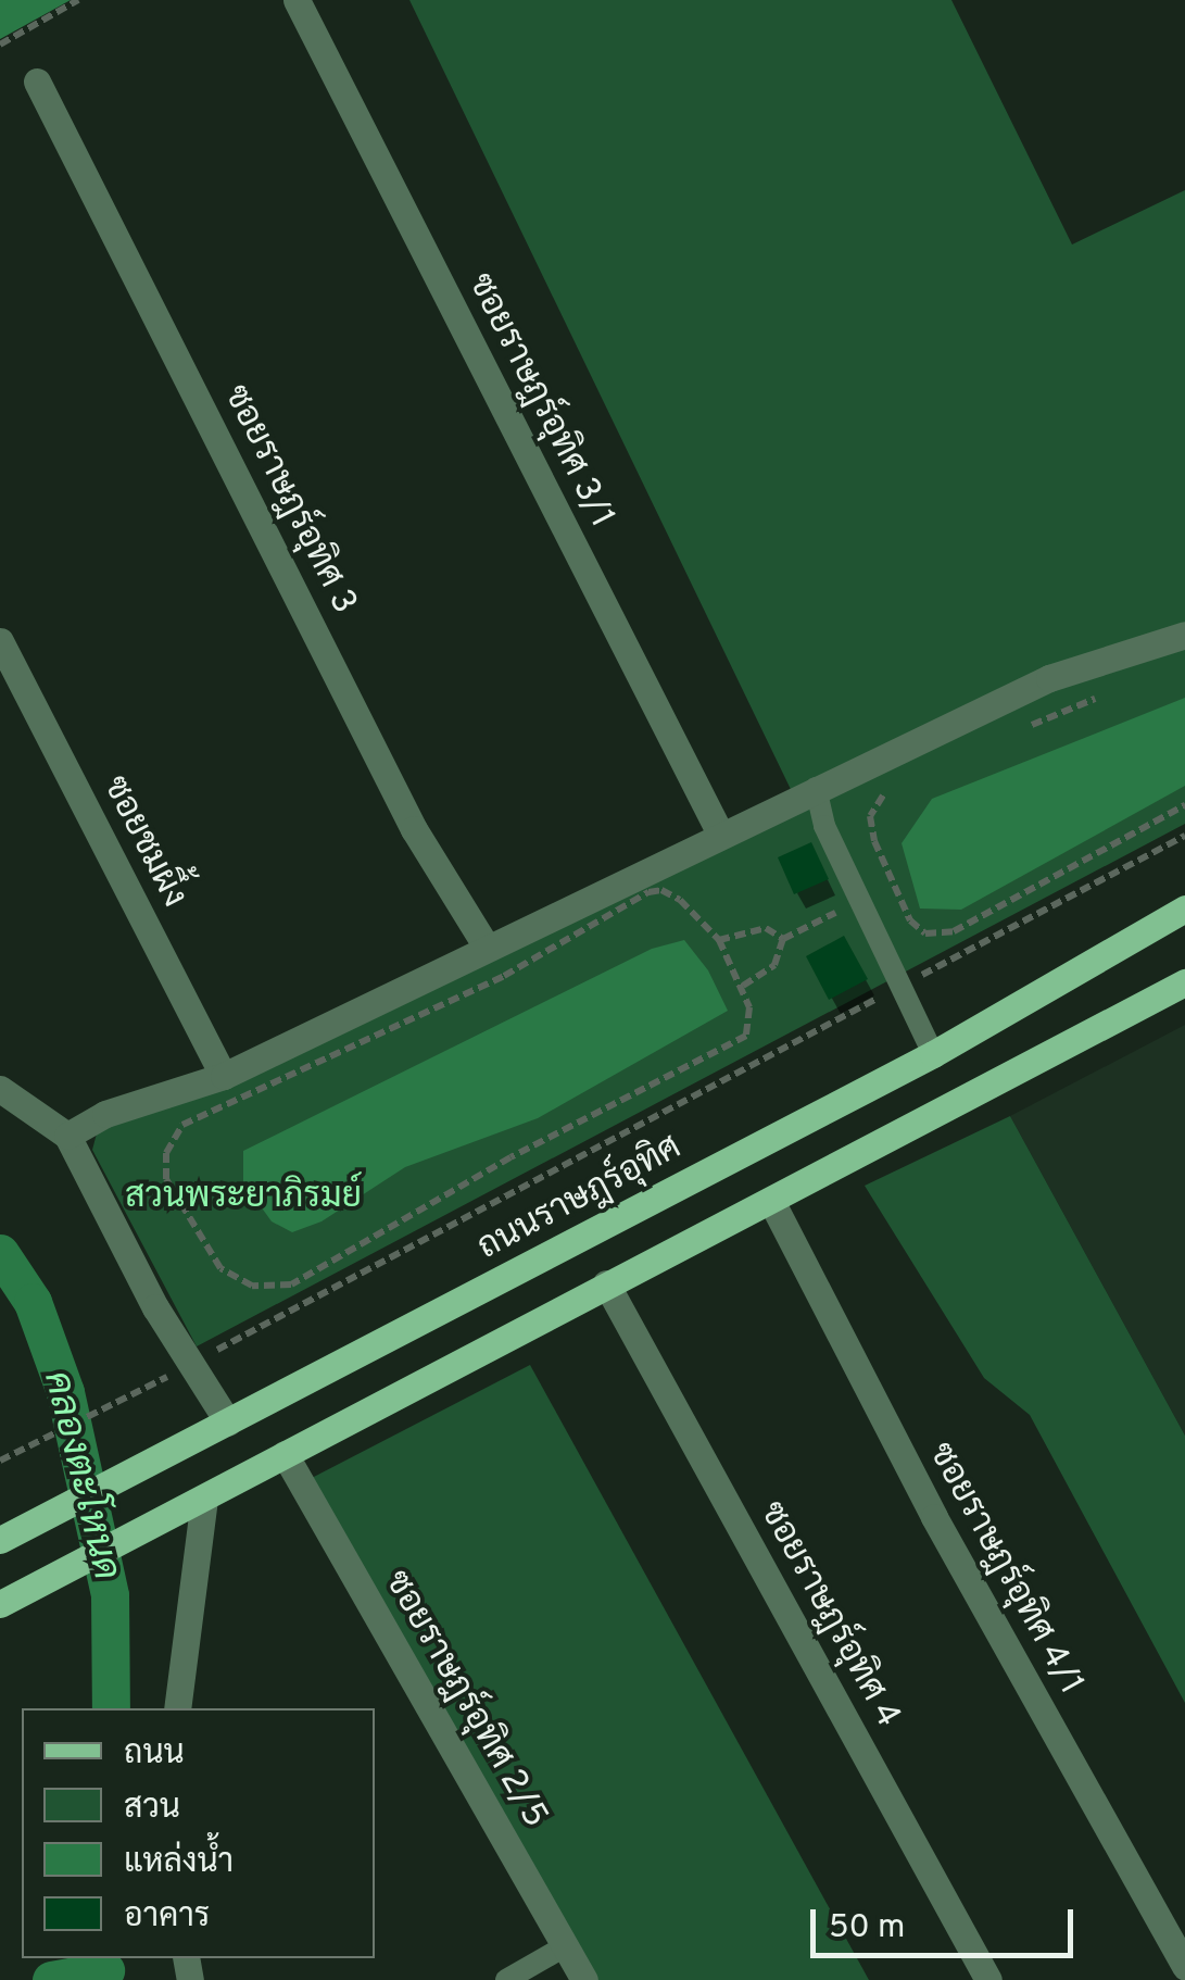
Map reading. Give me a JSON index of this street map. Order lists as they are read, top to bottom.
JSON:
{
  "streets": {
    "main road": ["ถนนราษฎร์อุทิศ"],
    "street": [
      "ซอยราษฎร์อุทิศ 3/1",
      "ซอยราษฎร์อุทิศ 3",
      "ซอยชมผึ้ง",
      "ซอยราษฎร์อุทิศ 4/1",
      "ซอยราษฎร์อุทิศ 4",
      "ซอยราษฎร์อุทิศ 2/5"
    ]
  },
  "water": ["คลองตะโหนด"],
  "parks": ["สวนพระยาภิรมย์"],
  "legend": [
    "ถนน",
    "สวน",
    "แหล่งน้ำ",
    "อาคาร"
  ],
  "scale_bar": "50 m"
}
